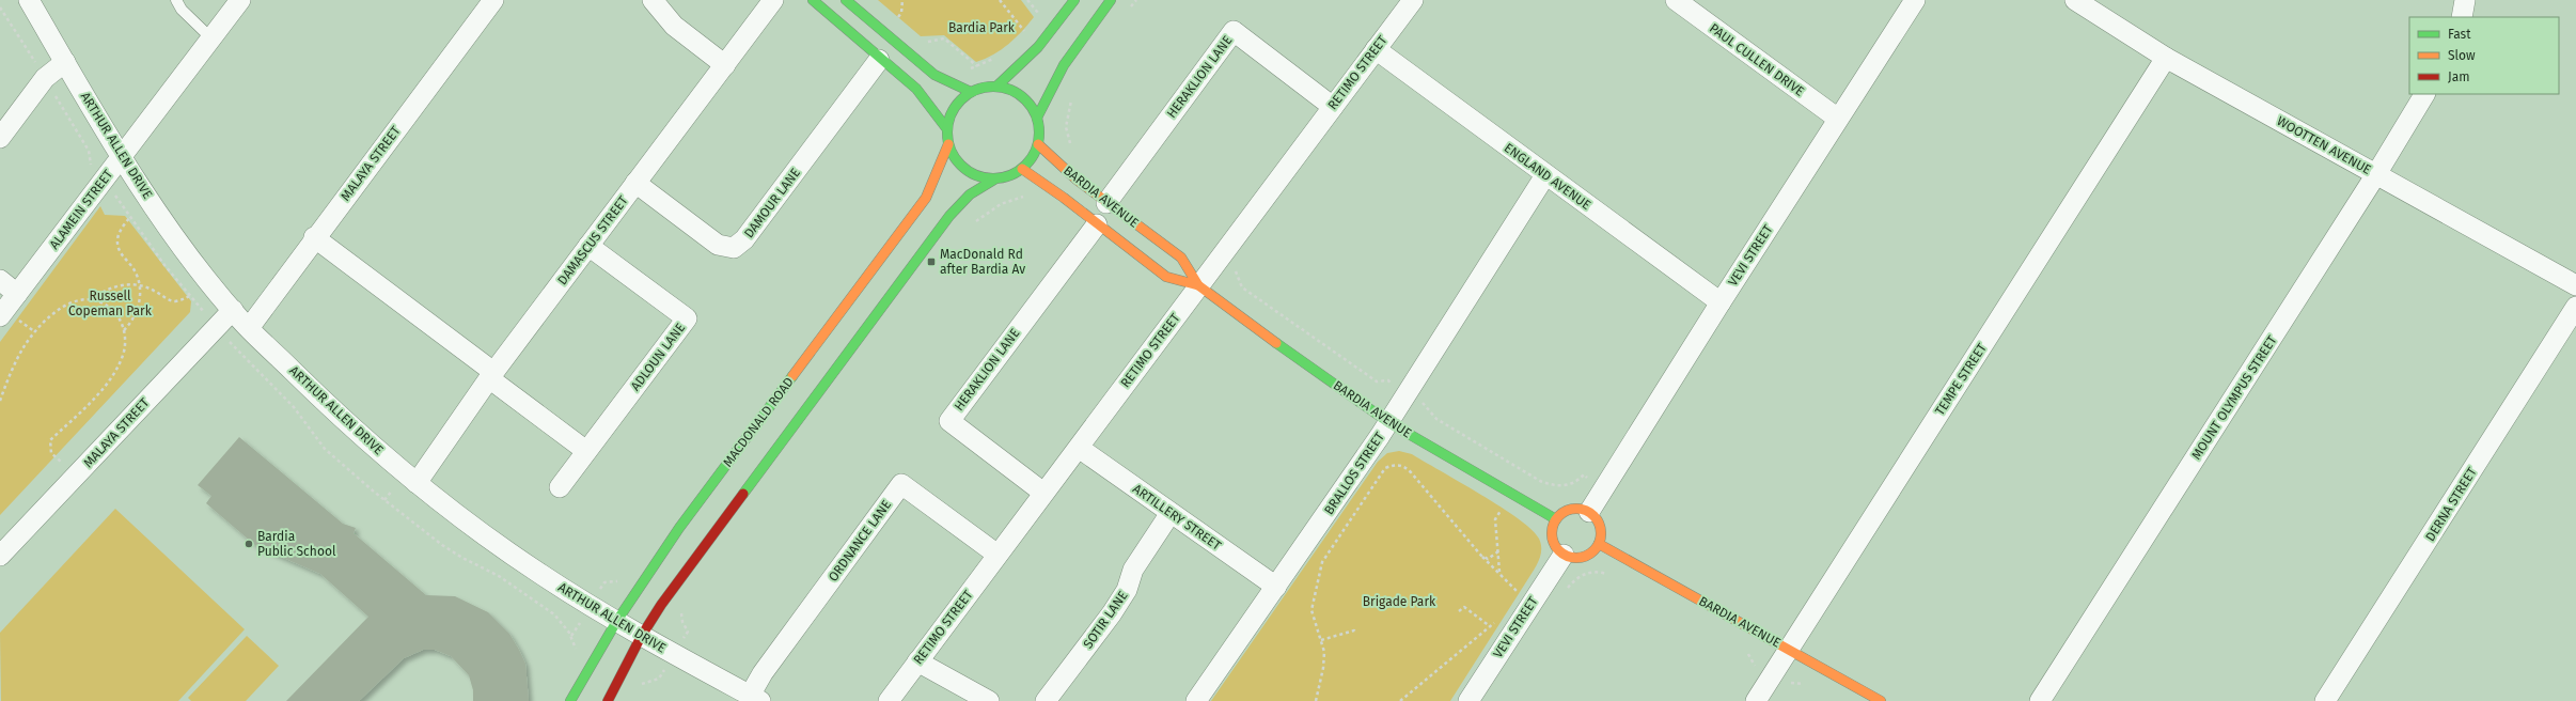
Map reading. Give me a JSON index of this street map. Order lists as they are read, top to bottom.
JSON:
{
  "streets": {
    "street": [
      "PAUL CULLEN DRIVE",
      "RETIMO STREET",
      "HERAKLION LANE",
      "ARTHUR ALLEN DRIVE",
      "WOOTTEN AVENUE",
      "MALAYA STREET",
      "ENGLAND AVENUE",
      "BARDIA AVENUE",
      "DAMOUR LANE",
      "ALAMEIN STREET",
      "DAMASCUS STREET",
      "VEVI STREET",
      "ADLOUN LANE",
      "TEMPE STREET",
      "MOUNT OLYMPUS STREET",
      "MACDONALD ROAD",
      "BRALLOS STREET",
      "DERNA STREET",
      "ARTILLERY STREET",
      "ORDNANCE LANE",
      "SOTIR LANE"
    ]
  },
  "crossings": [
    ["PAUL CULLEN DRIVE", "VEVI STREET"],
    ["RETIMO STREET", "HERAKLION LANE"],
    ["RETIMO STREET", "ENGLAND AVENUE"],
    ["RETIMO STREET", "BARDIA AVENUE"],
    ["RETIMO STREET", "ARTILLERY STREET"],
    ["RETIMO STREET", "ORDNANCE LANE"],
    ["HERAKLION LANE", "BARDIA AVENUE"],
    ["ARTHUR ALLEN DRIVE", "MALAYA STREET"],
    ["ARTHUR ALLEN DRIVE", "ALAMEIN STREET"],
    ["ARTHUR ALLEN DRIVE", "DAMASCUS STREET"],
    ["ARTHUR ALLEN DRIVE", "MACDONALD ROAD"],
    ["ARTHUR ALLEN DRIVE", "ORDNANCE LANE"],
    ["WOOTTEN AVENUE", "TEMPE STREET"],
    ["WOOTTEN AVENUE", "MOUNT OLYMPUS STREET"],
    ["ENGLAND AVENUE", "VEVI STREET"],
    ["ENGLAND AVENUE", "BRALLOS STREET"],
    ["BARDIA AVENUE", "VEVI STREET"],
    ["BARDIA AVENUE", "TEMPE STREET"],
    ["BARDIA AVENUE", "MACDONALD ROAD"],
    ["BARDIA AVENUE", "BRALLOS STREET"],
    ["DAMOUR LANE", "DAMASCUS STREET"],
    ["DAMASCUS STREET", "ADLOUN LANE"],
    ["BRALLOS STREET", "ARTILLERY STREET"],
    ["ARTILLERY STREET", "SOTIR LANE"]
  ],
  "parks": ["Bardia Park", "Russell Copeman Park", "Brigade Park"],
  "places": {
    "transit": ["MacDonald Rd after Bardia Av"],
    "other": ["Bardia Public School"]
  },
  "legend": ["Fast", "Slow", "Jam"]
}
